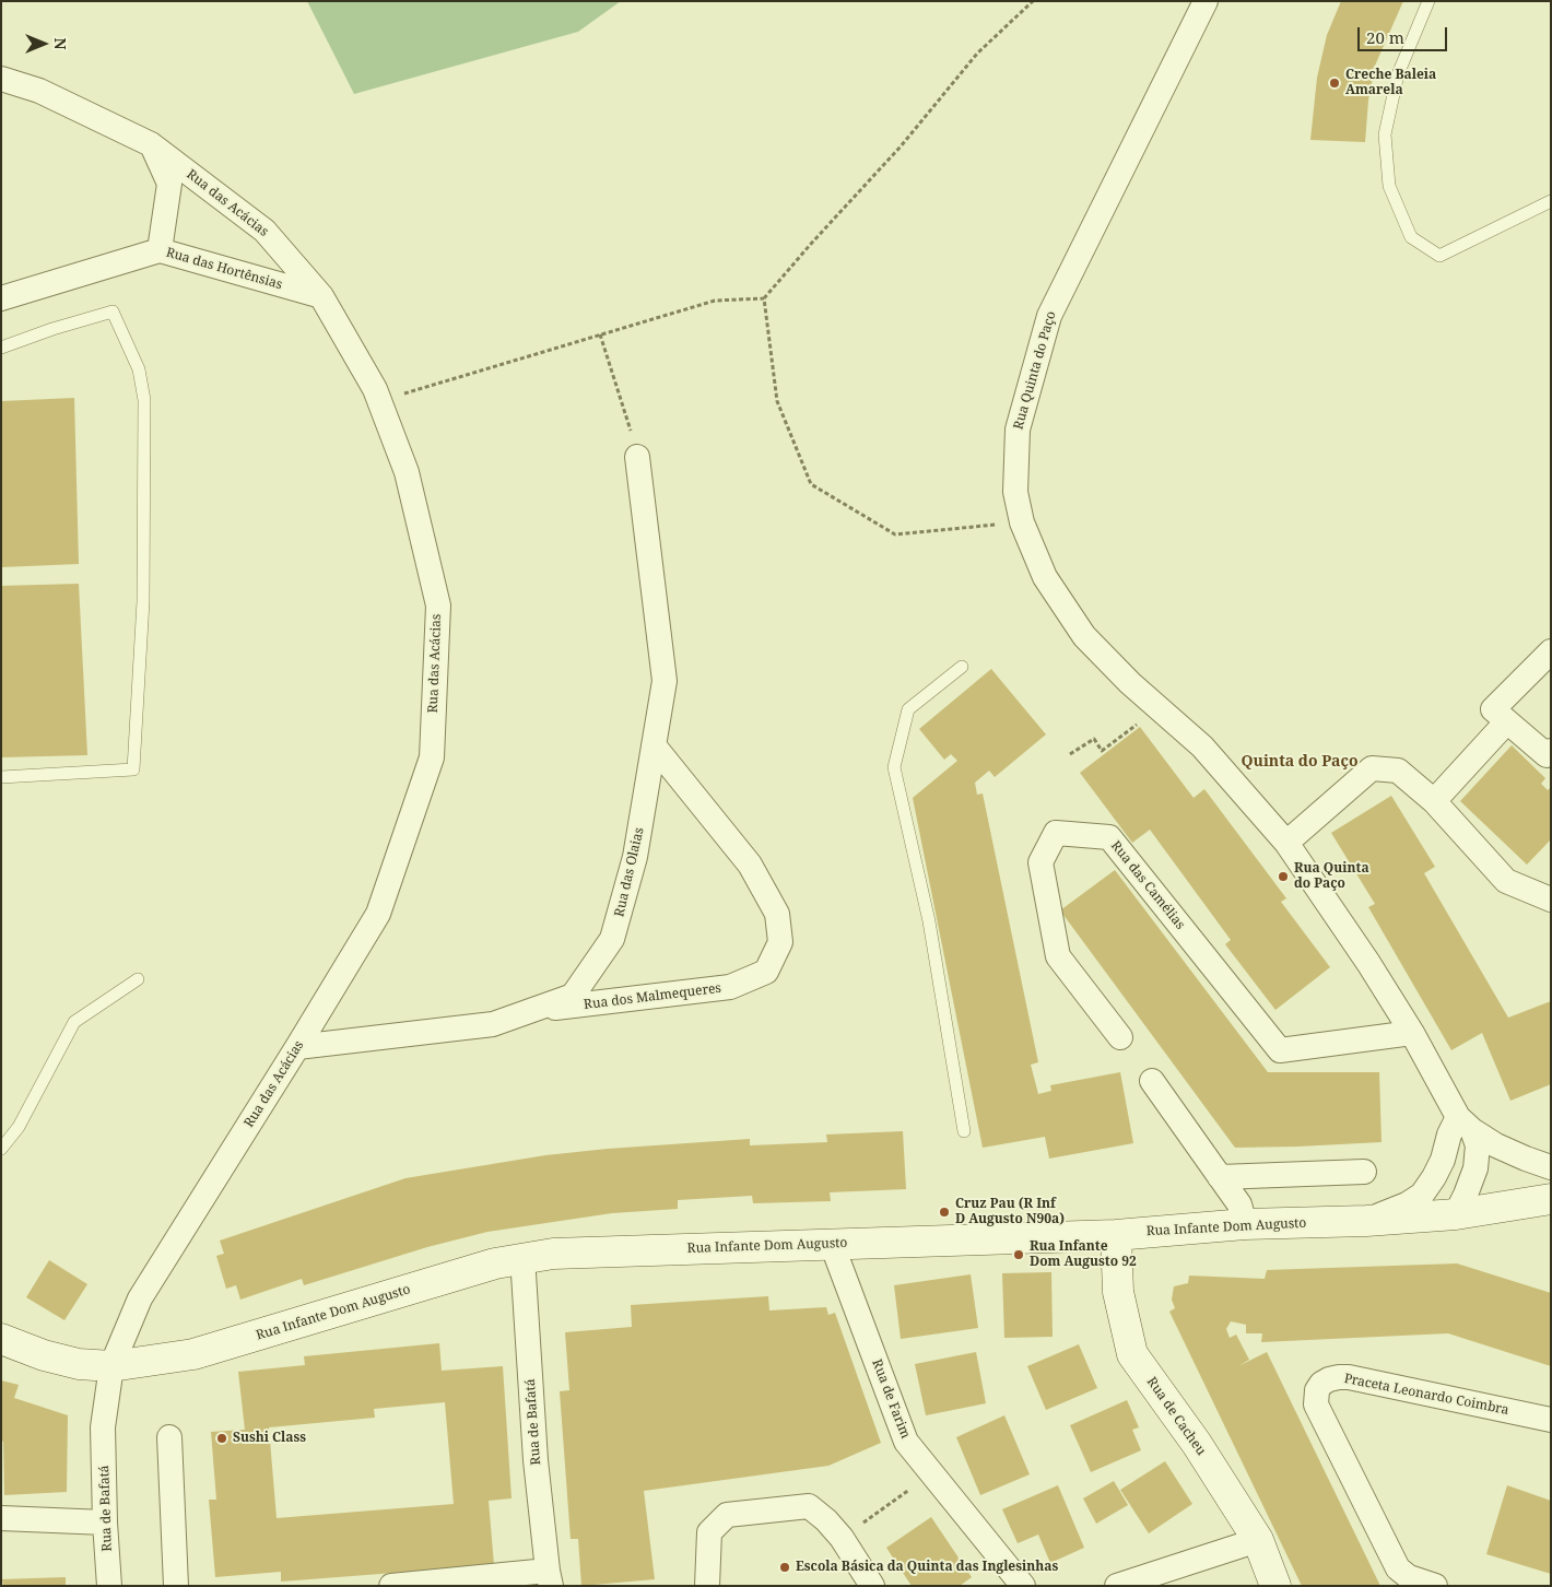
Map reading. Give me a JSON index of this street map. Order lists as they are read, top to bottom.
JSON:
{
  "streets": {
    "main road": ["Rua Infante Dom Augusto", "Rua de Cacheu"],
    "street": [
      "Rua das Acácias",
      "Rua das Hortênsias",
      "Rua Quinta do Paço",
      "Rua das Olaias",
      "Rua das Camélias",
      "Rua dos Malmequeres",
      "Praceta Leonardo Coimbra",
      "Rua de Farim",
      "Rua de Bafatá"
    ]
  },
  "crossings": [
    ["Rua das Acácias", "Rua das Hortênsias"],
    ["Rua das Acácias", "Rua das Olaias"],
    ["Rua das Acácias", "Rua Infante Dom Augusto"],
    ["Rua das Acácias", "Rua de Bafatá"],
    ["Rua Quinta do Paço", "Rua das Camélias"],
    ["Rua Quinta do Paço", "Rua Infante Dom Augusto"],
    ["Rua das Olaias", "Rua dos Malmequeres"],
    ["Rua Infante Dom Augusto", "Rua de Farim"],
    ["Rua Infante Dom Augusto", "Rua de Cacheu"],
    ["Rua Infante Dom Augusto", "Rua de Bafatá"]
  ],
  "districts": ["Quinta do Paço"],
  "places": [
    "Creche Baleia Amarela",
    "Rua Quinta do Paço",
    "Cruz Pau (R Inf D Augusto N90a)",
    "Rua Infante Dom Augusto 92",
    "Sushi Class",
    "Escola Básica da Quinta das Inglesinhas"
  ],
  "scale_bar": "20 m",
  "north": "right"
}
